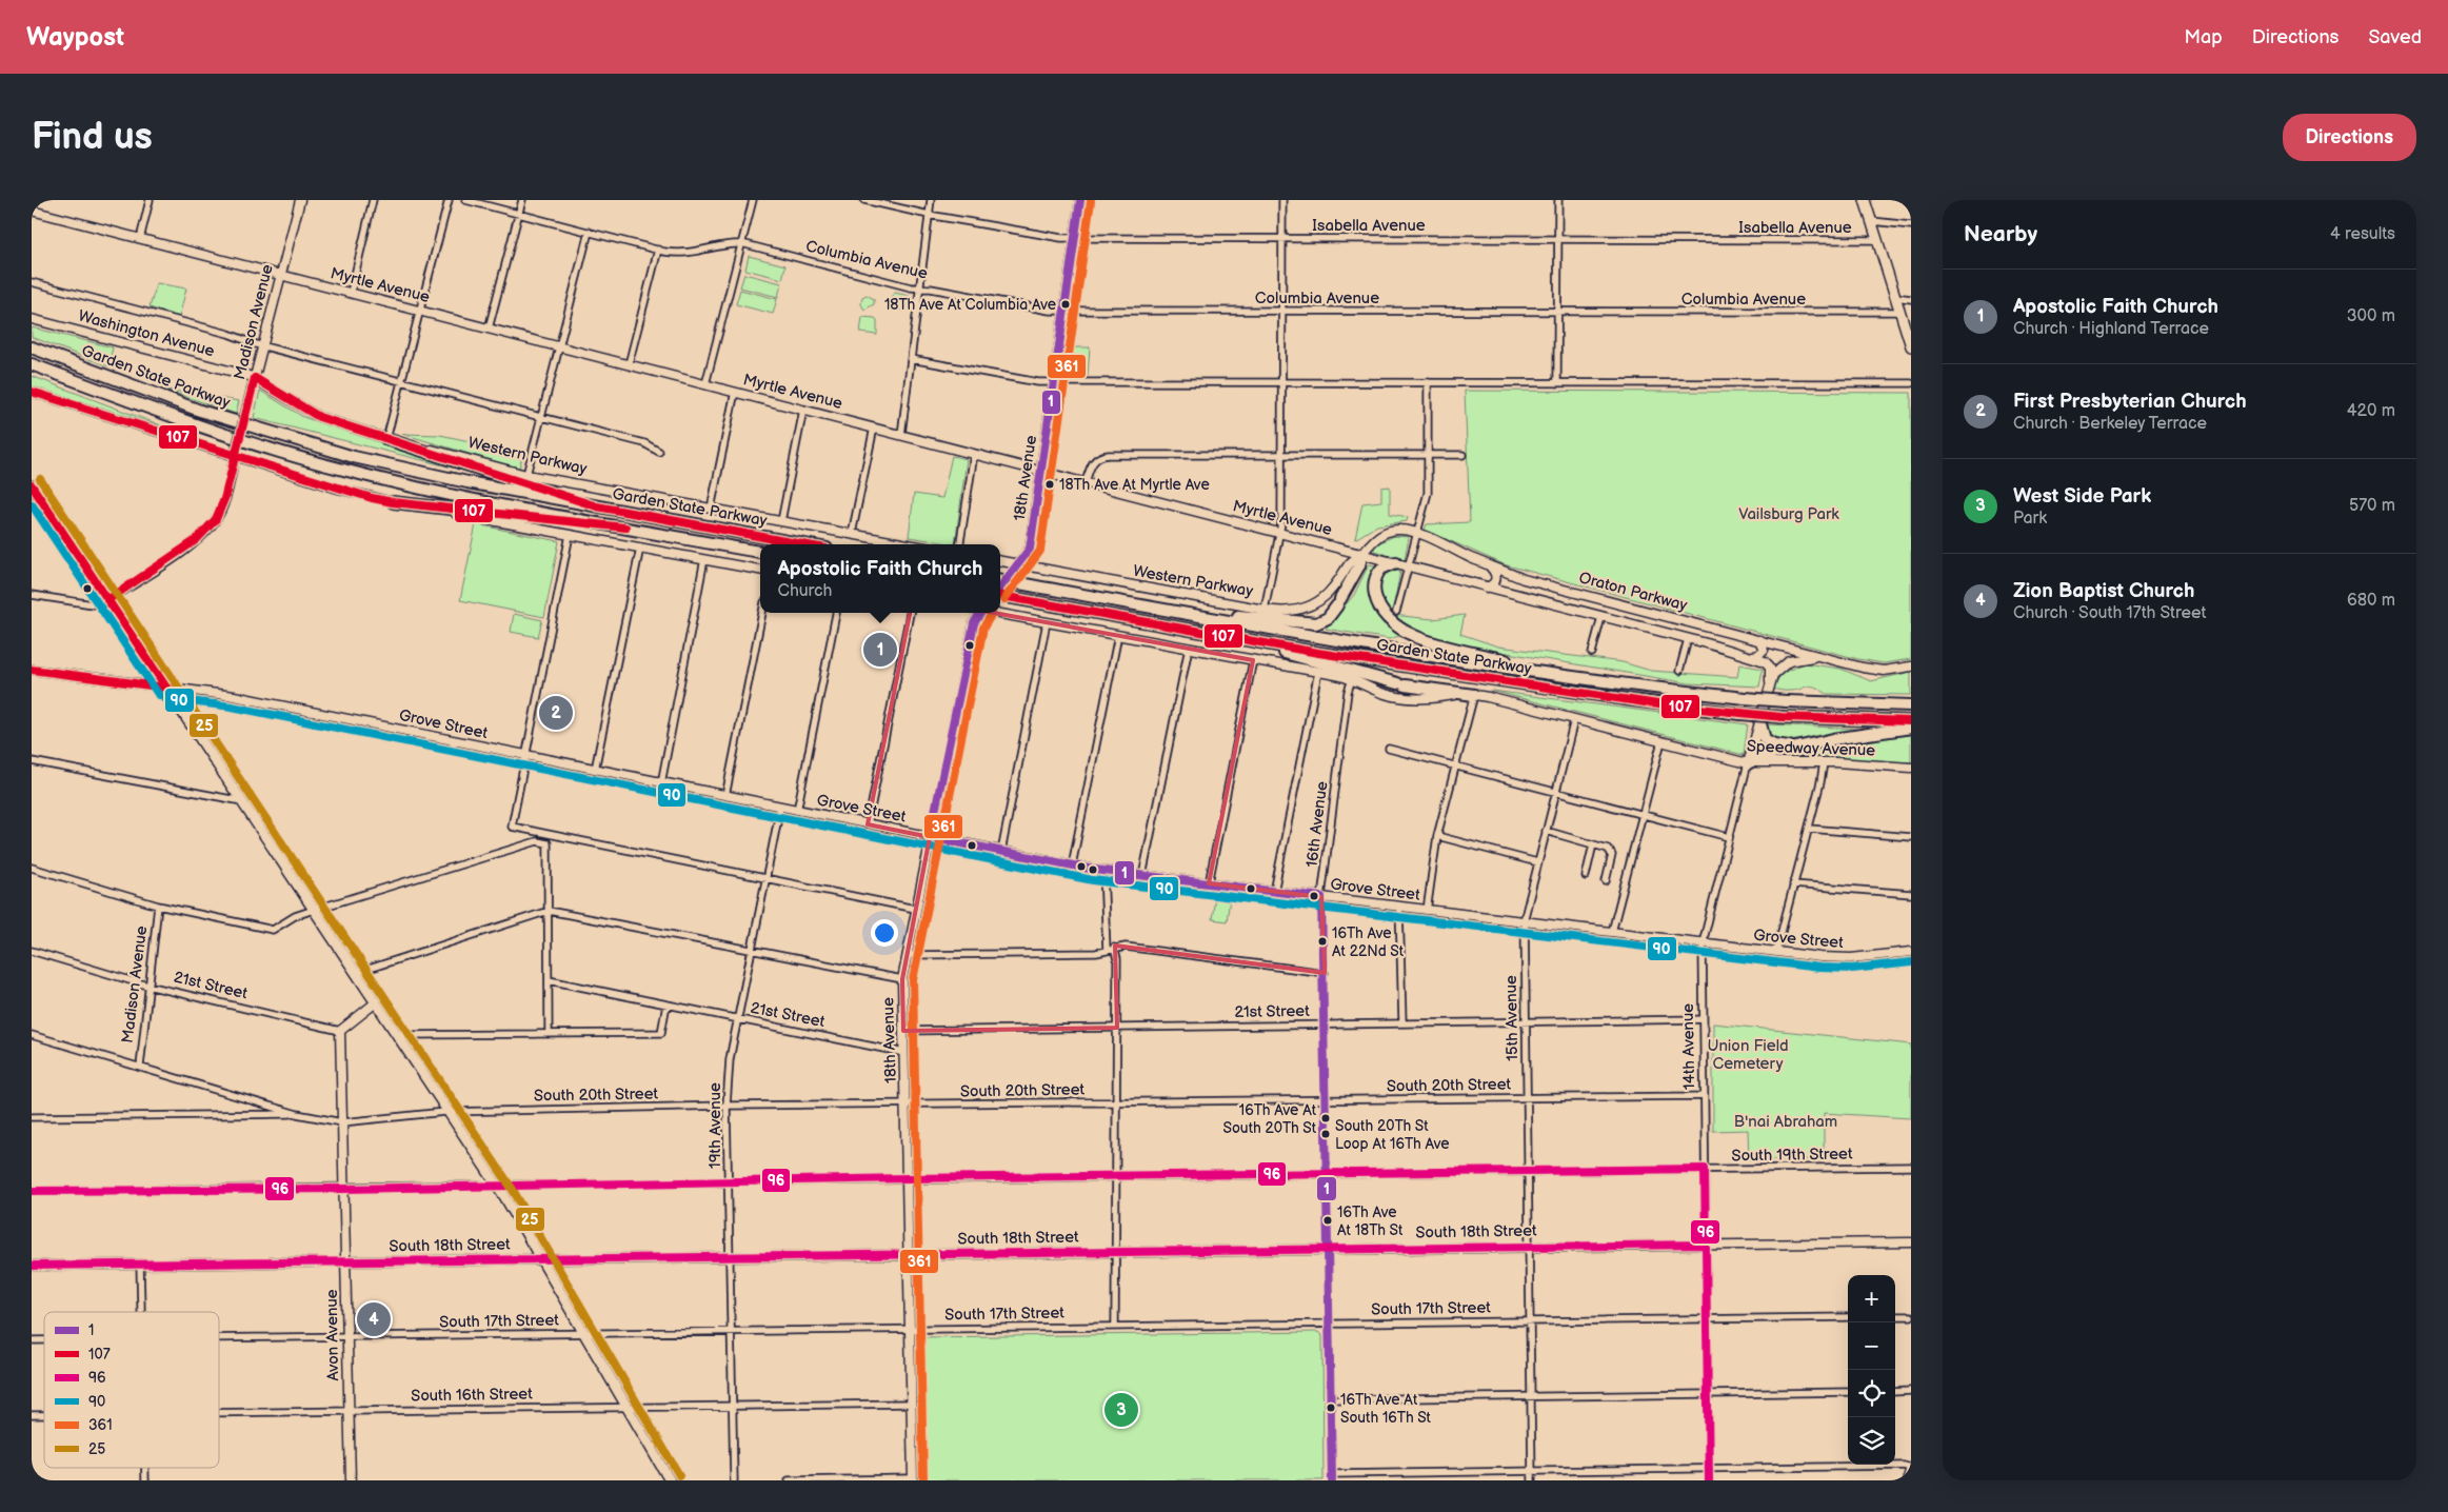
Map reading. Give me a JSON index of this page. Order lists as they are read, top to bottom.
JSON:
{
  "streets": {
    "highway": ["Garden State Parkway"],
    "main road": [
      "Myrtle Avenue",
      "Madison Avenue",
      "Washington Avenue",
      "Western Parkway",
      "18th Avenue",
      "Oraton Parkway",
      "Grove Street",
      "Speedway Avenue",
      "14th Avenue",
      "South 18th Street",
      "Avon Avenue"
    ],
    "street": [
      "Isabella Avenue",
      "Columbia Avenue",
      "16th Avenue",
      "21st Street",
      "15th Avenue",
      "South 20th Street",
      "19th Avenue",
      "South 19th Street",
      "South 17th Street",
      "South 16th Street"
    ]
  },
  "crossings": [
    ["Isabella Avenue", "18th Avenue"],
    ["Columbia Avenue", "18th Avenue"],
    ["Myrtle Avenue", "Madison Avenue"],
    ["Myrtle Avenue", "Western Parkway"],
    ["Myrtle Avenue", "18th Avenue"],
    ["Myrtle Avenue", "Oraton Parkway"],
    ["Madison Avenue", "Washington Avenue"],
    ["Madison Avenue", "Western Parkway"],
    ["Madison Avenue", "21st Street"],
    ["Washington Avenue", "Western Parkway"],
    ["Western Parkway", "18th Avenue"],
    ["Western Parkway", "Oraton Parkway"],
    ["18th Avenue", "Grove Street"],
    ["18th Avenue", "21st Street"],
    ["18th Avenue", "South 20th Street"],
    ["18th Avenue", "South 19th Street"],
    ["18th Avenue", "South 18th Street"],
    ["18th Avenue", "South 17th Street"],
    ["18th Avenue", "South 16th Street"],
    ["Oraton Parkway", "14th Avenue"],
    ["Grove Street", "16th Avenue"],
    ["Grove Street", "15th Avenue"],
    ["Grove Street", "14th Avenue"],
    ["Grove Street", "19th Avenue"],
    ["Speedway Avenue", "16th Avenue"],
    ["Speedway Avenue", "15th Avenue"],
    ["Speedway Avenue", "14th Avenue"],
    ["16th Avenue", "21st Street"],
    ["16th Avenue", "South 20th Street"],
    ["16th Avenue", "South 19th Street"],
    ["16th Avenue", "South 18th Street"],
    ["16th Avenue", "South 17th Street"],
    ["21st Street", "15th Avenue"],
    ["21st Street", "14th Avenue"],
    ["21st Street", "19th Avenue"],
    ["21st Street", "Avon Avenue"],
    ["15th Avenue", "South 20th Street"],
    ["15th Avenue", "South 19th Street"],
    ["15th Avenue", "South 18th Street"],
    ["15th Avenue", "South 17th Street"],
    ["14th Avenue", "South 20th Street"],
    ["14th Avenue", "South 19th Street"],
    ["14th Avenue", "South 18th Street"],
    ["14th Avenue", "South 17th Street"],
    ["South 20th Street", "19th Avenue"],
    ["South 20th Street", "Avon Avenue"],
    ["19th Avenue", "South 19th Street"],
    ["19th Avenue", "South 18th Street"],
    ["19th Avenue", "South 17th Street"],
    ["19th Avenue", "South 16th Street"],
    ["South 19th Street", "Avon Avenue"],
    ["South 18th Street", "Avon Avenue"],
    ["South 17th Street", "Avon Avenue"],
    ["Avon Avenue", "South 16th Street"]
  ],
  "parks": ["Vailsburg Park", "Union Field Cemetery", "B'nai Abraham"],
  "places": [
    "18Th Ave At Columbia Ave",
    "18Th Ave At Myrtle Ave",
    "16Th Ave At 22Nd St",
    "16Th Ave At South 20Th St",
    "South 20Th St Loop At 16Th Ave",
    "16Th Ave At 18Th St",
    "16Th Ave At South 16Th St"
  ],
  "lines": [
    "transit line 1",
    "transit line 361",
    "transit line 107",
    "transit line 25",
    "transit line 90",
    "transit line 96"
  ],
  "legend": [
    "1",
    "107",
    "96",
    "90",
    "361",
    "25"
  ],
  "page": {
    "header": "Waypost",
    "nav": ["Map", "Directions", "Saved"],
    "buttons": "Directions",
    "title": "Find us",
    "heading": ["Nearby", "4 results"],
    "list": [
      {
        "mark": "1",
        "name": "Apostolic Faith Church",
        "note": "Church · Highland Terrace",
        "value": "300 m"
      },
      {
        "mark": "2",
        "name": "First Presbyterian Church",
        "note": "Church · Berkeley Terrace",
        "value": "420 m"
      },
      {
        "mark": "3",
        "name": "West Side Park",
        "note": "Park",
        "value": "570 m"
      },
      {
        "mark": "4",
        "name": "Zion Baptist Church",
        "note": "Church · South 17th Street",
        "value": "680 m"
      }
    ],
    "popup": ["Apostolic Faith Church", "Church"],
    "pins": [
      "1",
      "2",
      "4",
      "3"
    ],
    "map_buttons": ["+", "−"]
  }
}
